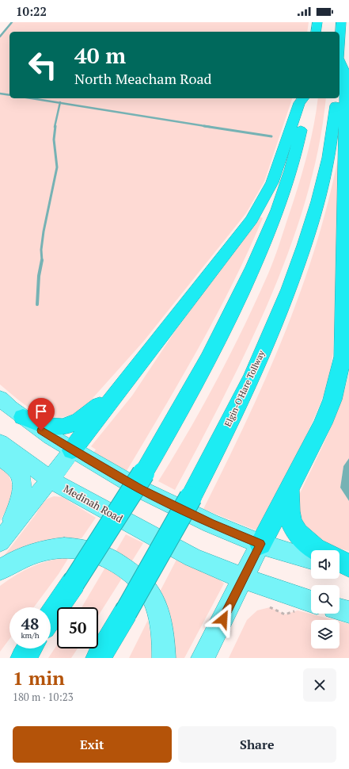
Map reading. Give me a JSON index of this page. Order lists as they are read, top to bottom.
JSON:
{
  "streets": {
    "highway": ["Elgin-O'Hare Tollway"],
    "main road": ["Medinah Road"]
  },
  "page": {
    "status": "10:22",
    "turn": ["40 m", "North Meacham Road"],
    "speed": "48 km/h",
    "limit": "50",
    "heading": ["1 min", "180 m · 10:23"],
    "buttons": ["Exit", "Share"]
  }
}
